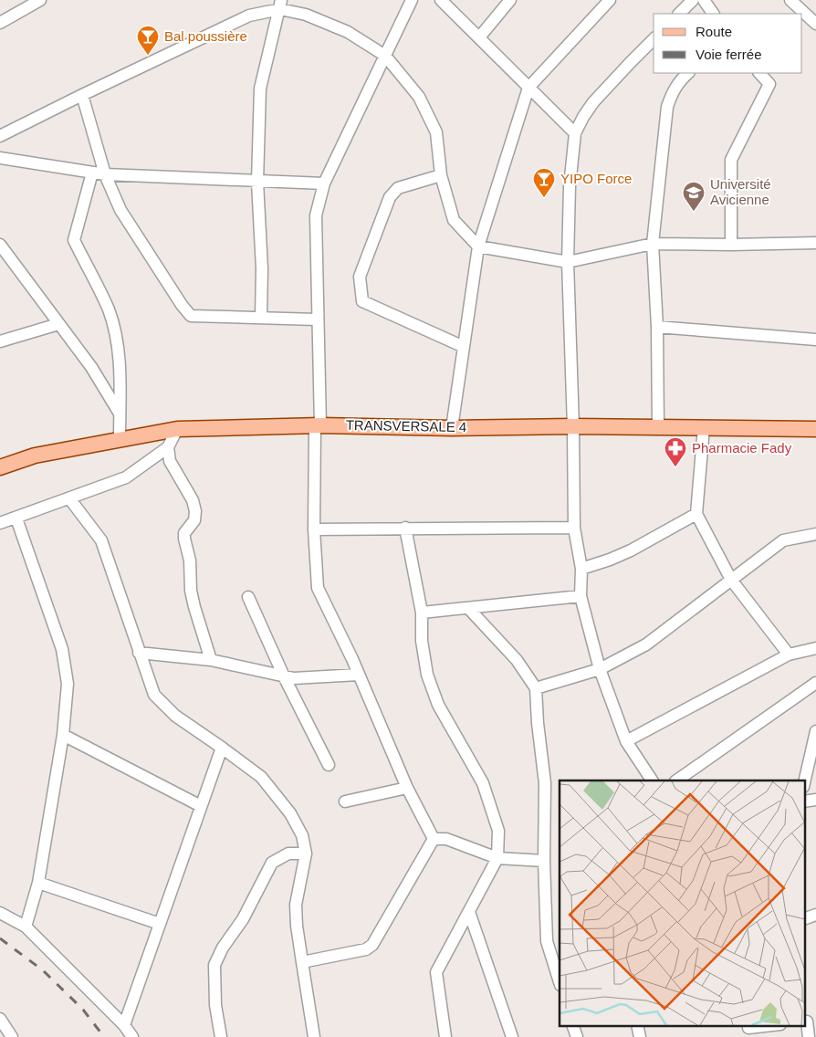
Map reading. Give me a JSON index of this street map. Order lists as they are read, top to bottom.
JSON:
{
  "streets": {
    "main road": ["TRANSVERSALE 4"]
  },
  "places": {
    "bar": ["Bal poussière", "YIPO Force"],
    "school or university": ["Université Avicienne"],
    "pharmacy": ["Pharmacie Fady"]
  },
  "legend": ["Route", "Voie ferrée"]
}
